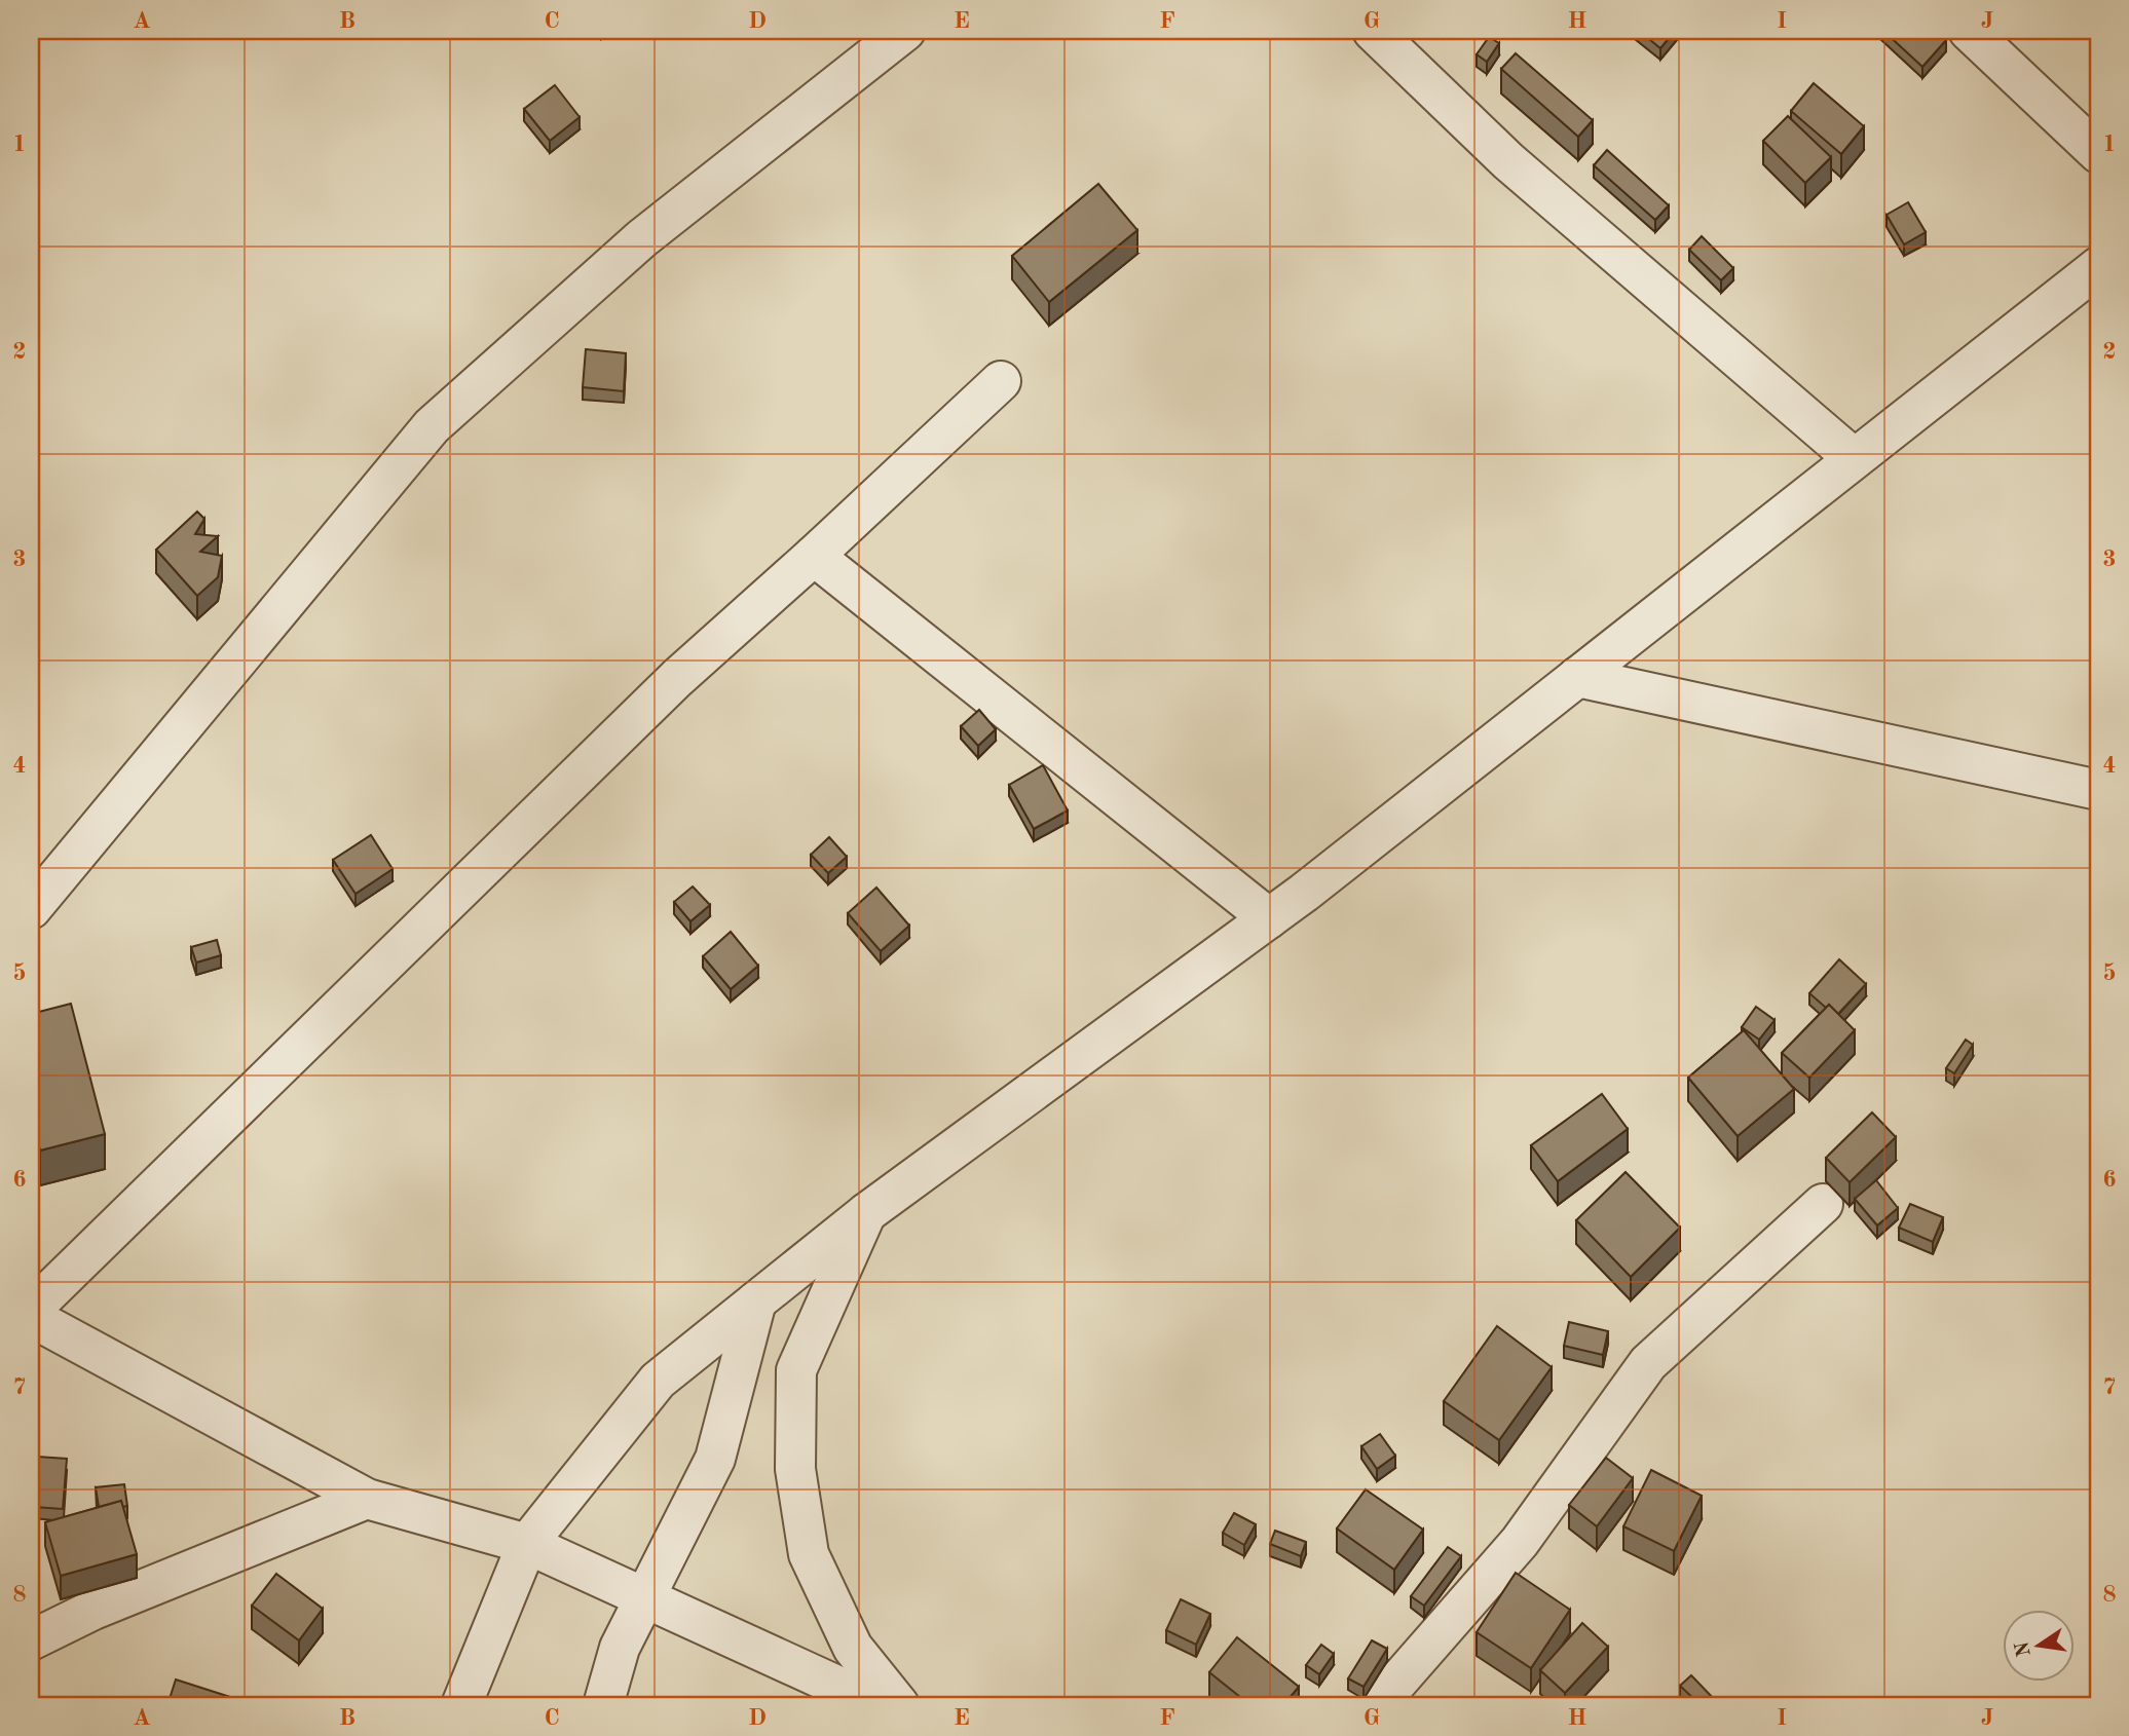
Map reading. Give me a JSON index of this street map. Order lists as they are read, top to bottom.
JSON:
{
  "north": "left",
  "grid": {
    "columns": [
      "A",
      "B",
      "C",
      "D",
      "E",
      "F",
      "G",
      "H",
      "I",
      "J"
    ],
    "rows": [
      "1",
      "2",
      "3",
      "4",
      "5",
      "6",
      "7",
      "8"
    ]
  }
}
